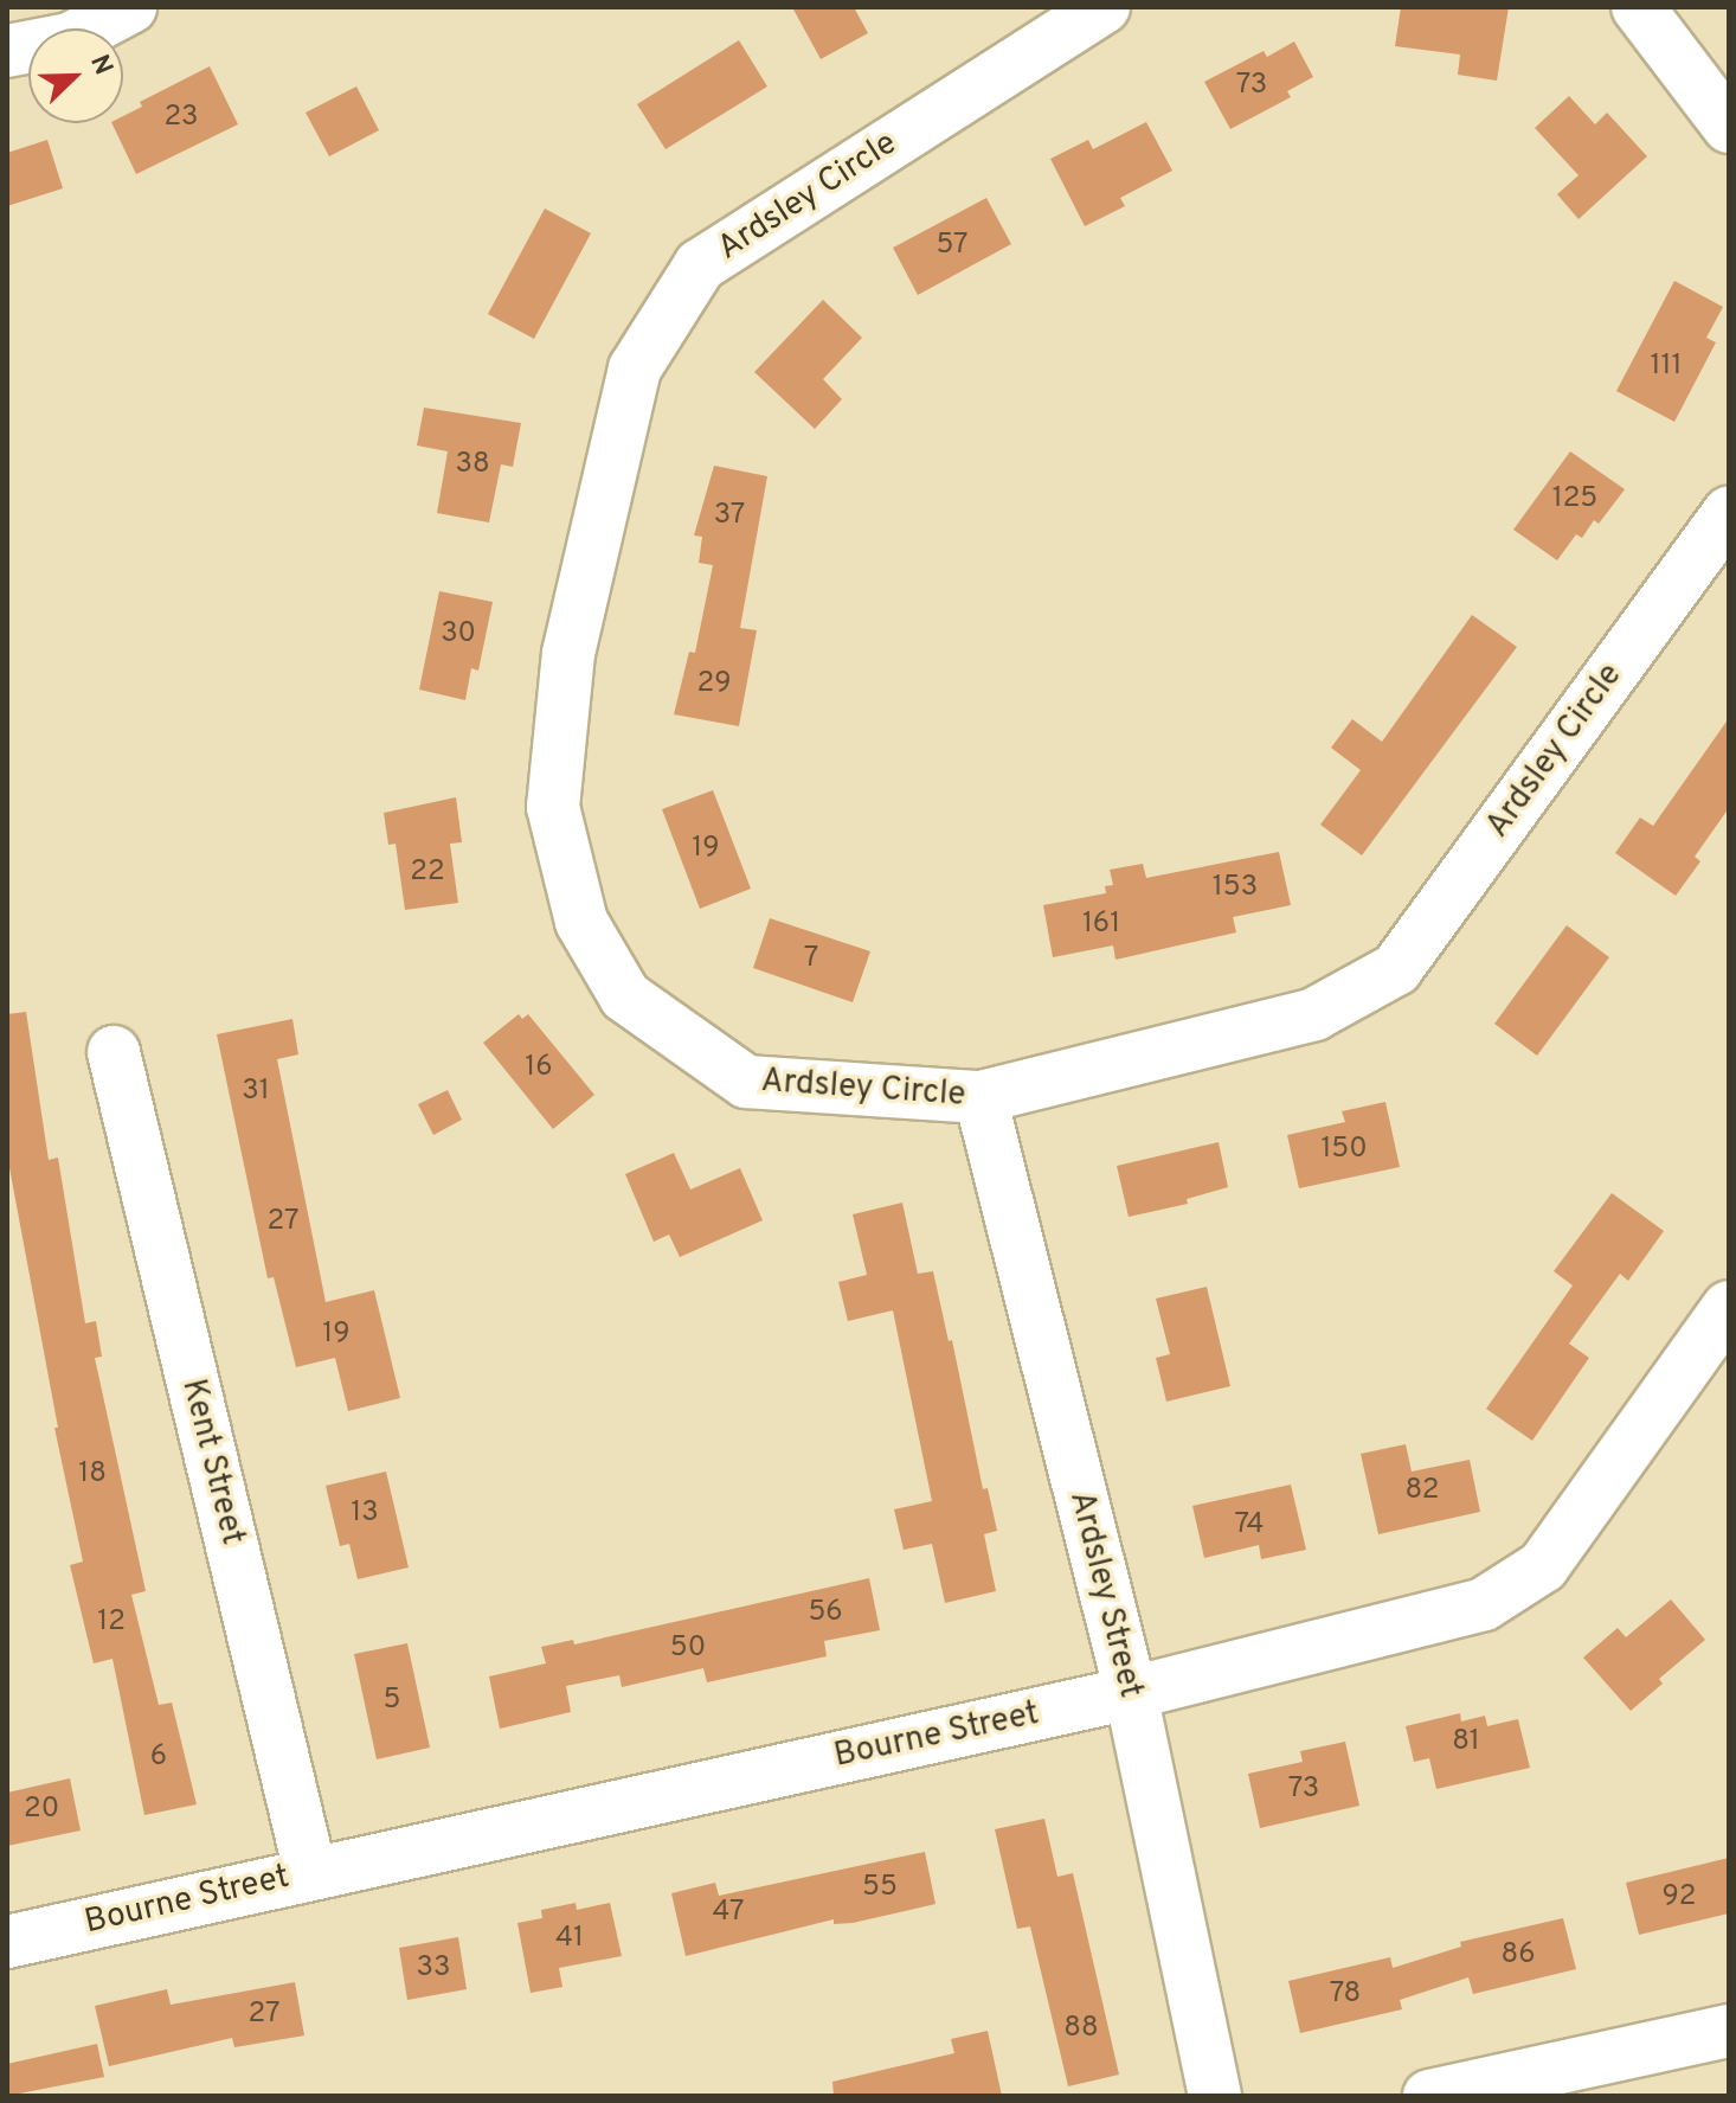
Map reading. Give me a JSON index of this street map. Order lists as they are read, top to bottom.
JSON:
{
  "streets": {
    "street": [
      "Ardsley Circle",
      "Kent Street",
      "Ardsley Street",
      "Bourne Street"
    ]
  },
  "crossings": [
    ["Ardsley Circle", "Ardsley Street"],
    ["Kent Street", "Bourne Street"],
    ["Ardsley Street", "Bourne Street"]
  ],
  "house_numbers": [
    "73",
    "23",
    "57",
    "111",
    "38",
    "125",
    "37",
    "30",
    "29",
    "19",
    "22",
    "153",
    "161",
    "7",
    "16",
    "31",
    "150",
    "27",
    "19",
    "18",
    "82",
    "13",
    "74",
    "56",
    "12",
    "50",
    "5",
    "81",
    "6",
    "73",
    "20",
    "55",
    "92",
    "47",
    "41",
    "86",
    "33",
    "78",
    "27",
    "88"
  ],
  "north": "top right"
}
